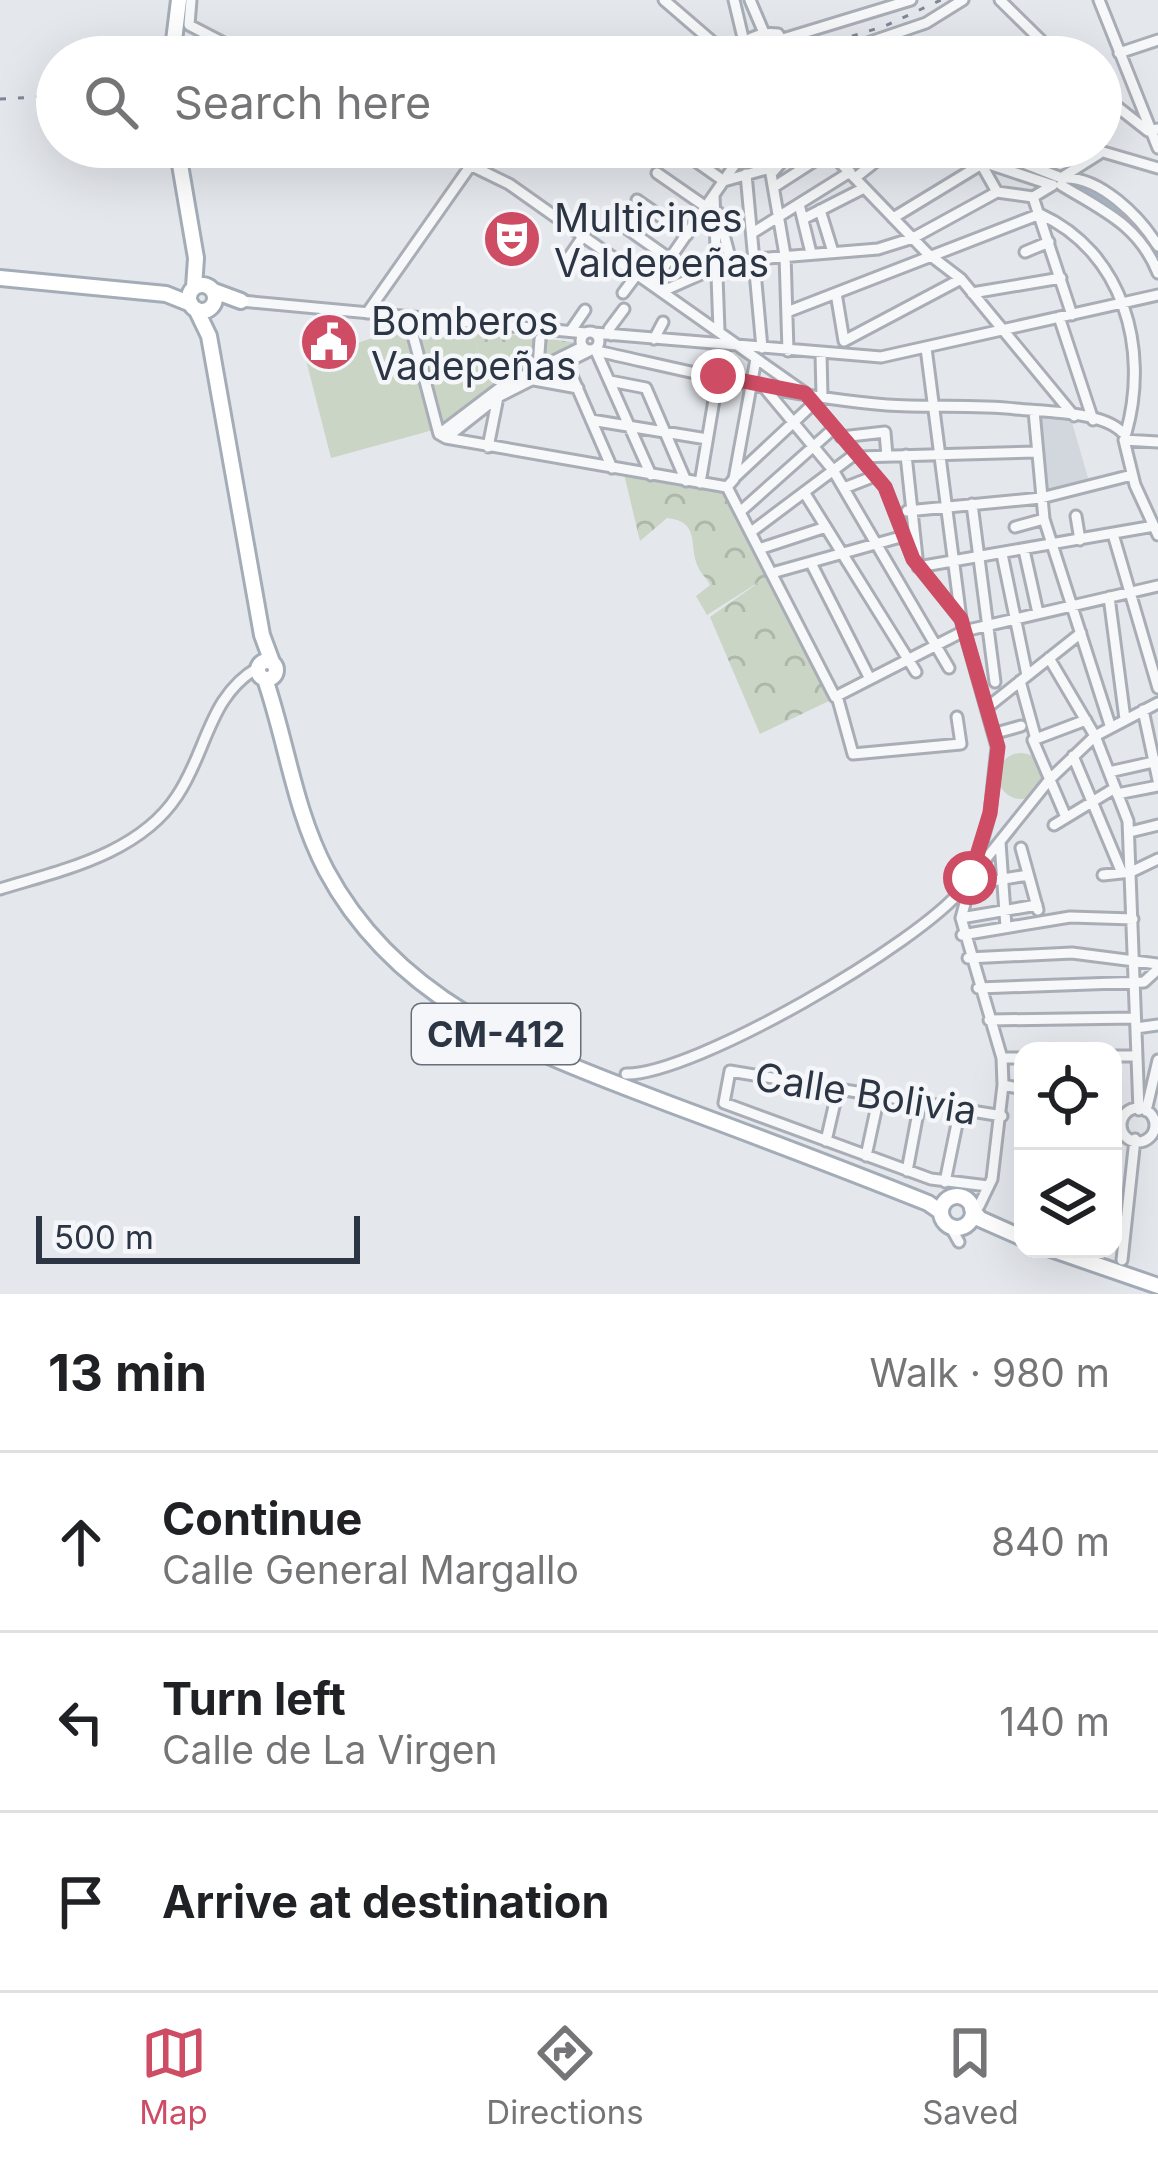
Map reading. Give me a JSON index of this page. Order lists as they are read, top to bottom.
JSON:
{
  "streets": {
    "main road": ["CM-412"],
    "street": ["Calle Bolivia"]
  },
  "places": {
    "theatre": ["Multicines Valdepeñas"],
    "public building": ["Bomberos Vadepeñas"]
  },
  "scale_bar": "500 m",
  "page": {
    "search": "Search here",
    "scale": "500 m",
    "heading": ["13 min", "Walk · 980 m"],
    "list": [
      ["Continue", "Calle General Margallo", "840 m"],
      ["Turn left", "Calle de La Virgen", "140 m"],
      "Arrive at destination"
    ],
    "nav": ["Map", "Directions", "Saved"]
  }
}
